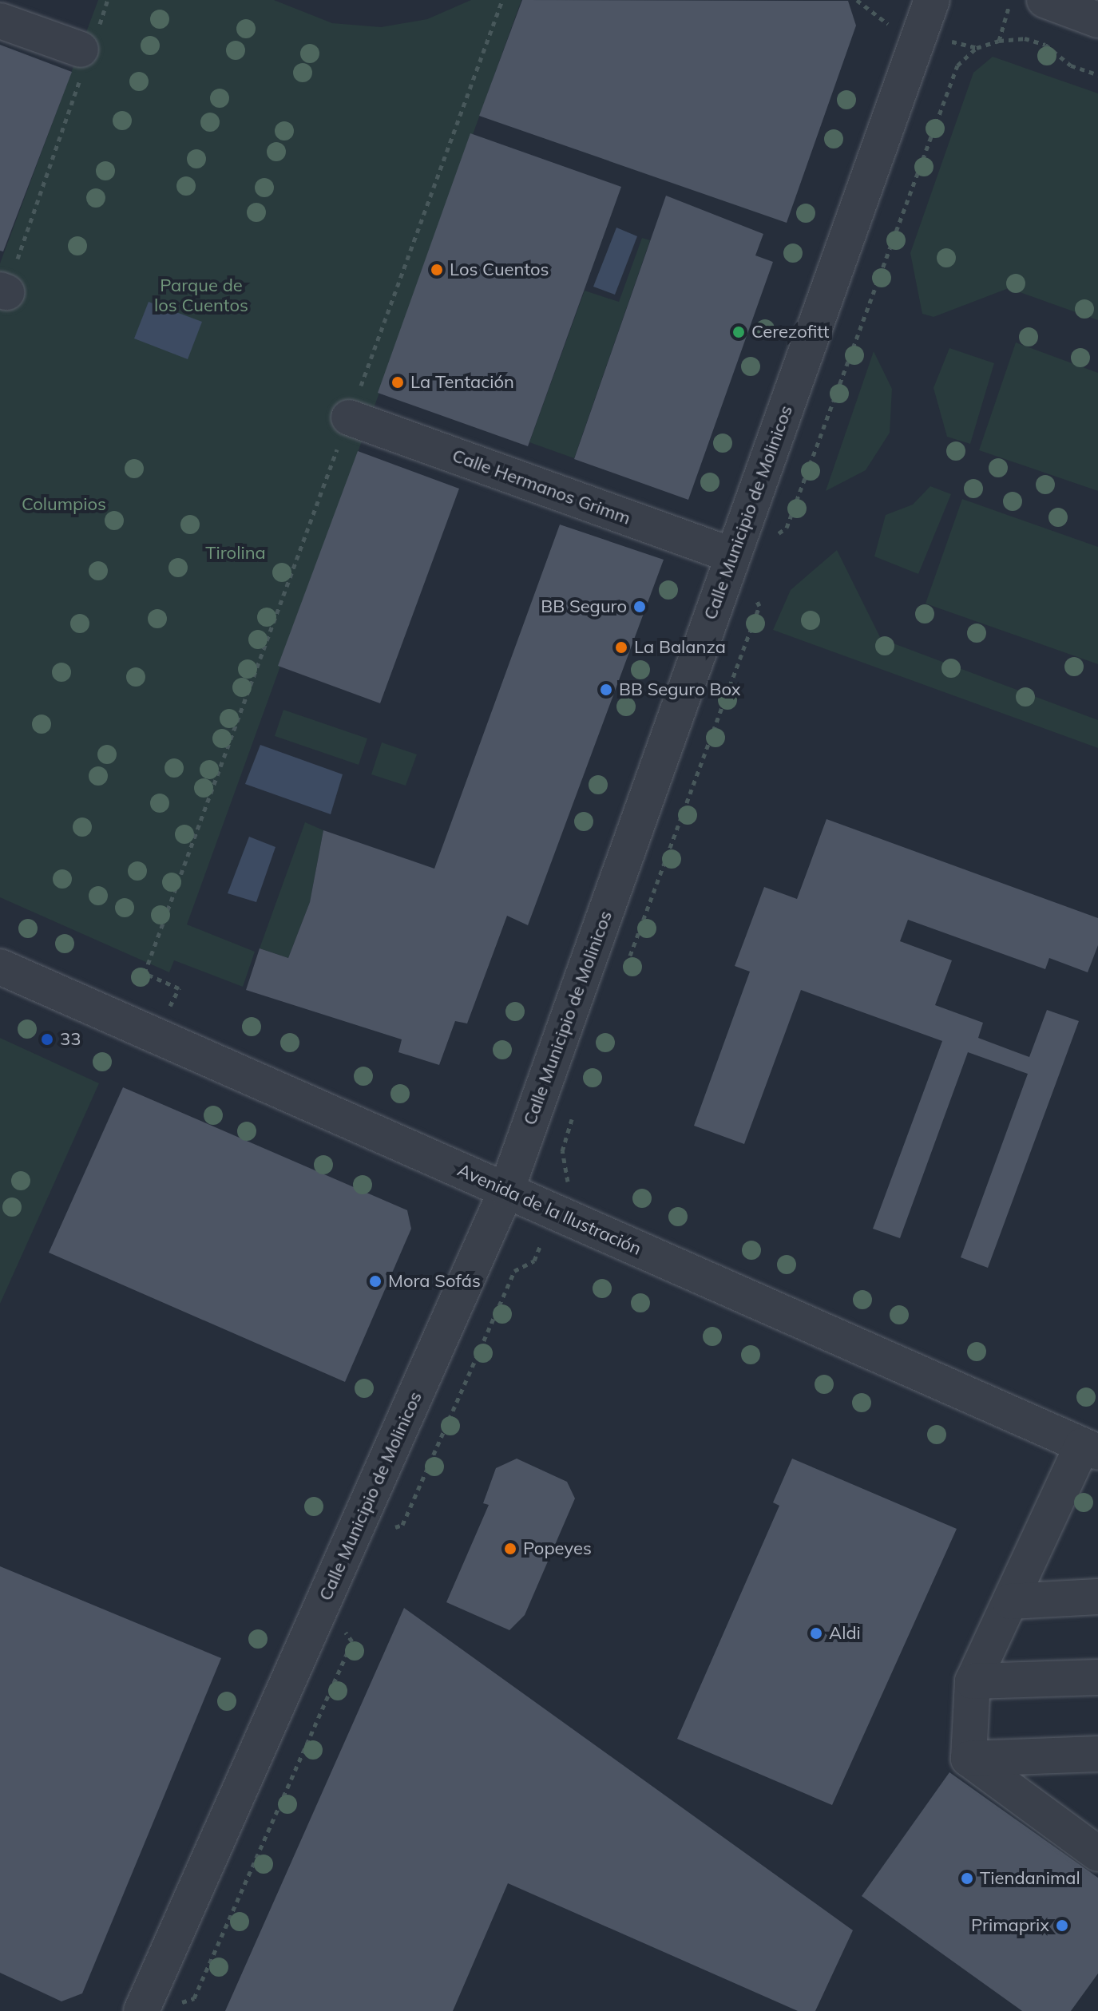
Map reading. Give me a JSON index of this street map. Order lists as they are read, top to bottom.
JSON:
{
  "streets": {
    "street": ["Calle Hermanos Grimm", "Calle Municipio de Molinicos", "Avenida de la Ilustración"]
  },
  "crossings": [
    ["Calle Hermanos Grimm", "Calle Municipio de Molinicos"],
    ["Calle Municipio de Molinicos", "Avenida de la Ilustración"]
  ],
  "parks": ["Parque de los Cuentos", "Columpios", "Tirolina"],
  "places": [
    "Los Cuentos",
    "Cerezofitt",
    "La Tentación",
    "BB Seguro",
    "La Balanza",
    "BB Seguro Box",
    "33",
    "Mora Sofás",
    "Popeyes",
    "Aldi",
    "Tiendanimal",
    "Primaprix"
  ]
}
